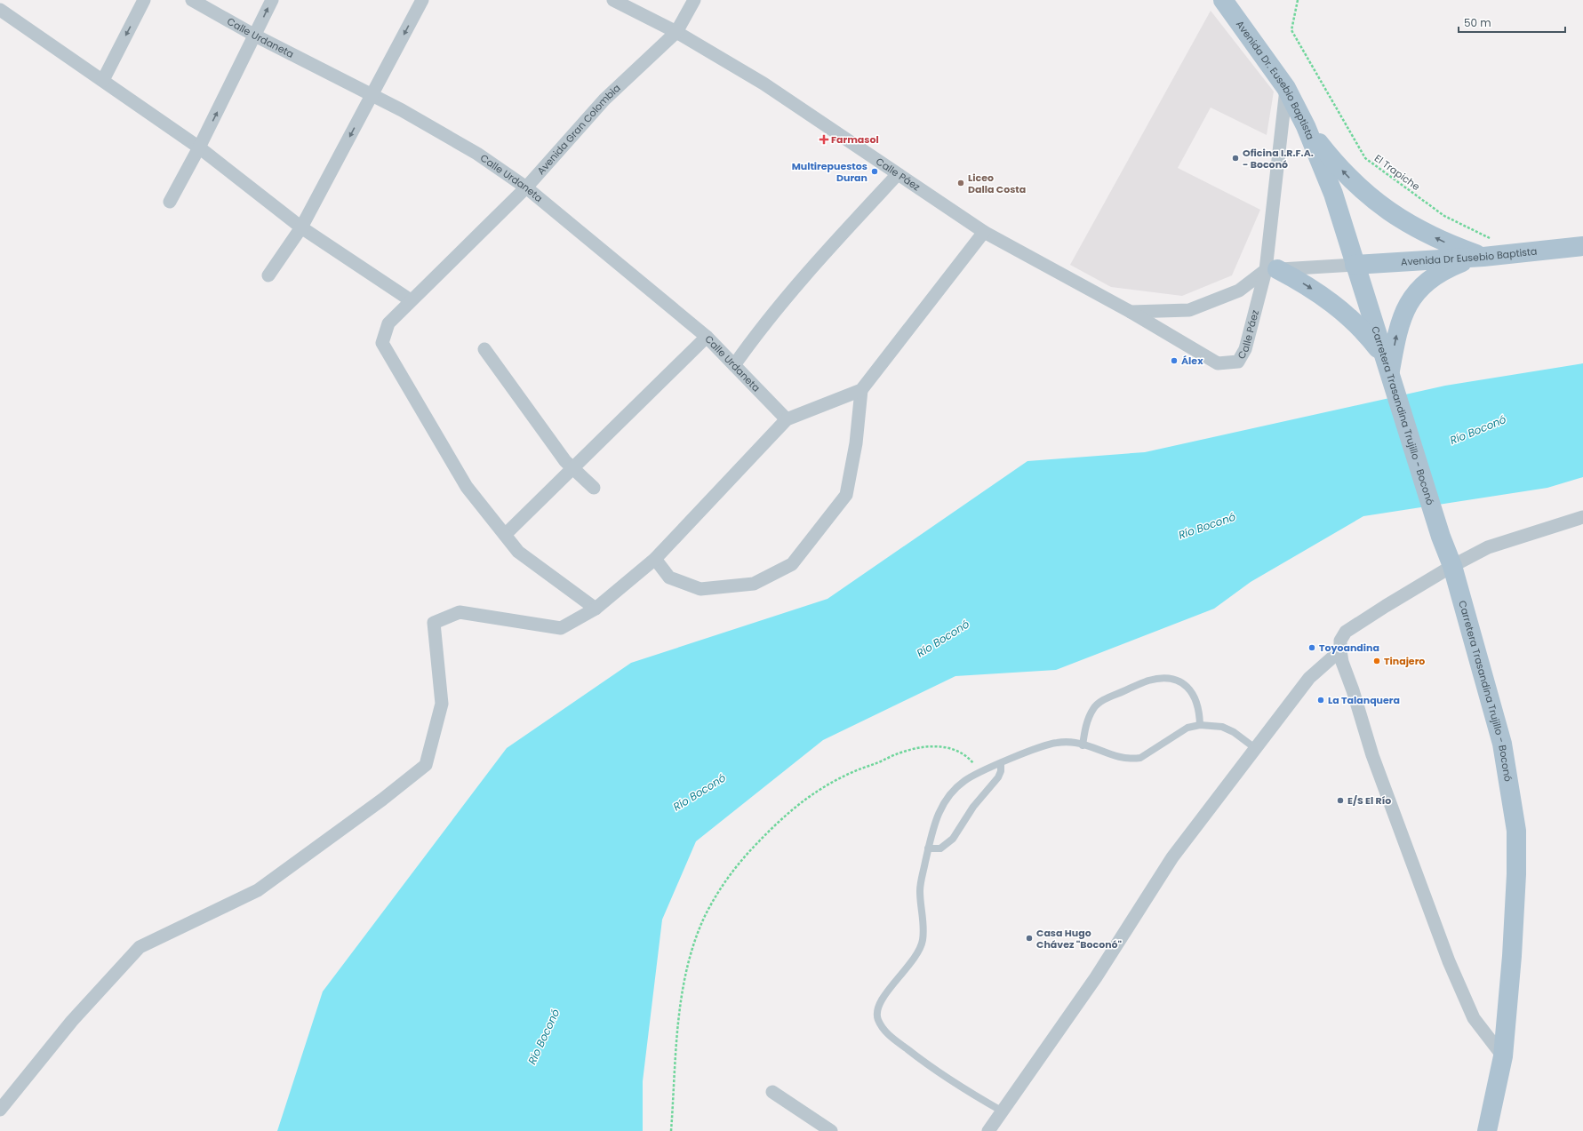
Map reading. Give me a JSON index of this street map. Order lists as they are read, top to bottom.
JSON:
{
  "streets": {
    "main road": ["Avenida Dr. Eusebio Baptista", "Avenida Dr Eusebio Baptista", "Carretera Trasandina Trujillo - Boconó"],
    "street": ["Calle Urdaneta", "Avenida Gran Colombia", "Calle Páez"],
    "path": ["El Trapiche"]
  },
  "crossings": [
    ["Calle Urdaneta", "Avenida Gran Colombia"],
    ["Avenida Dr. Eusebio Baptista", "Calle Páez"],
    ["Avenida Dr. Eusebio Baptista", "Avenida Dr Eusebio Baptista"],
    ["Avenida Dr. Eusebio Baptista", "Carretera Trasandina Trujillo - Boconó"],
    ["Avenida Gran Colombia", "Calle Páez"],
    ["Avenida Dr Eusebio Baptista", "Carretera Trasandina Trujillo - Boconó"]
  ],
  "water": ["Río Boconó"],
  "places": {
    "health": ["Farmasol"],
    "other": [
      "Oficina I.R.F.A. - Boconó",
      "Multirepuestos Duran",
      "Liceo Dalla Costa",
      "Álex",
      "Toyoandina",
      "Tinajero",
      "La Talanquera",
      "E/S El Río",
      "Casa Hugo Chávez \"Boconó\""
    ]
  },
  "scale_bar": "50 m"
}
